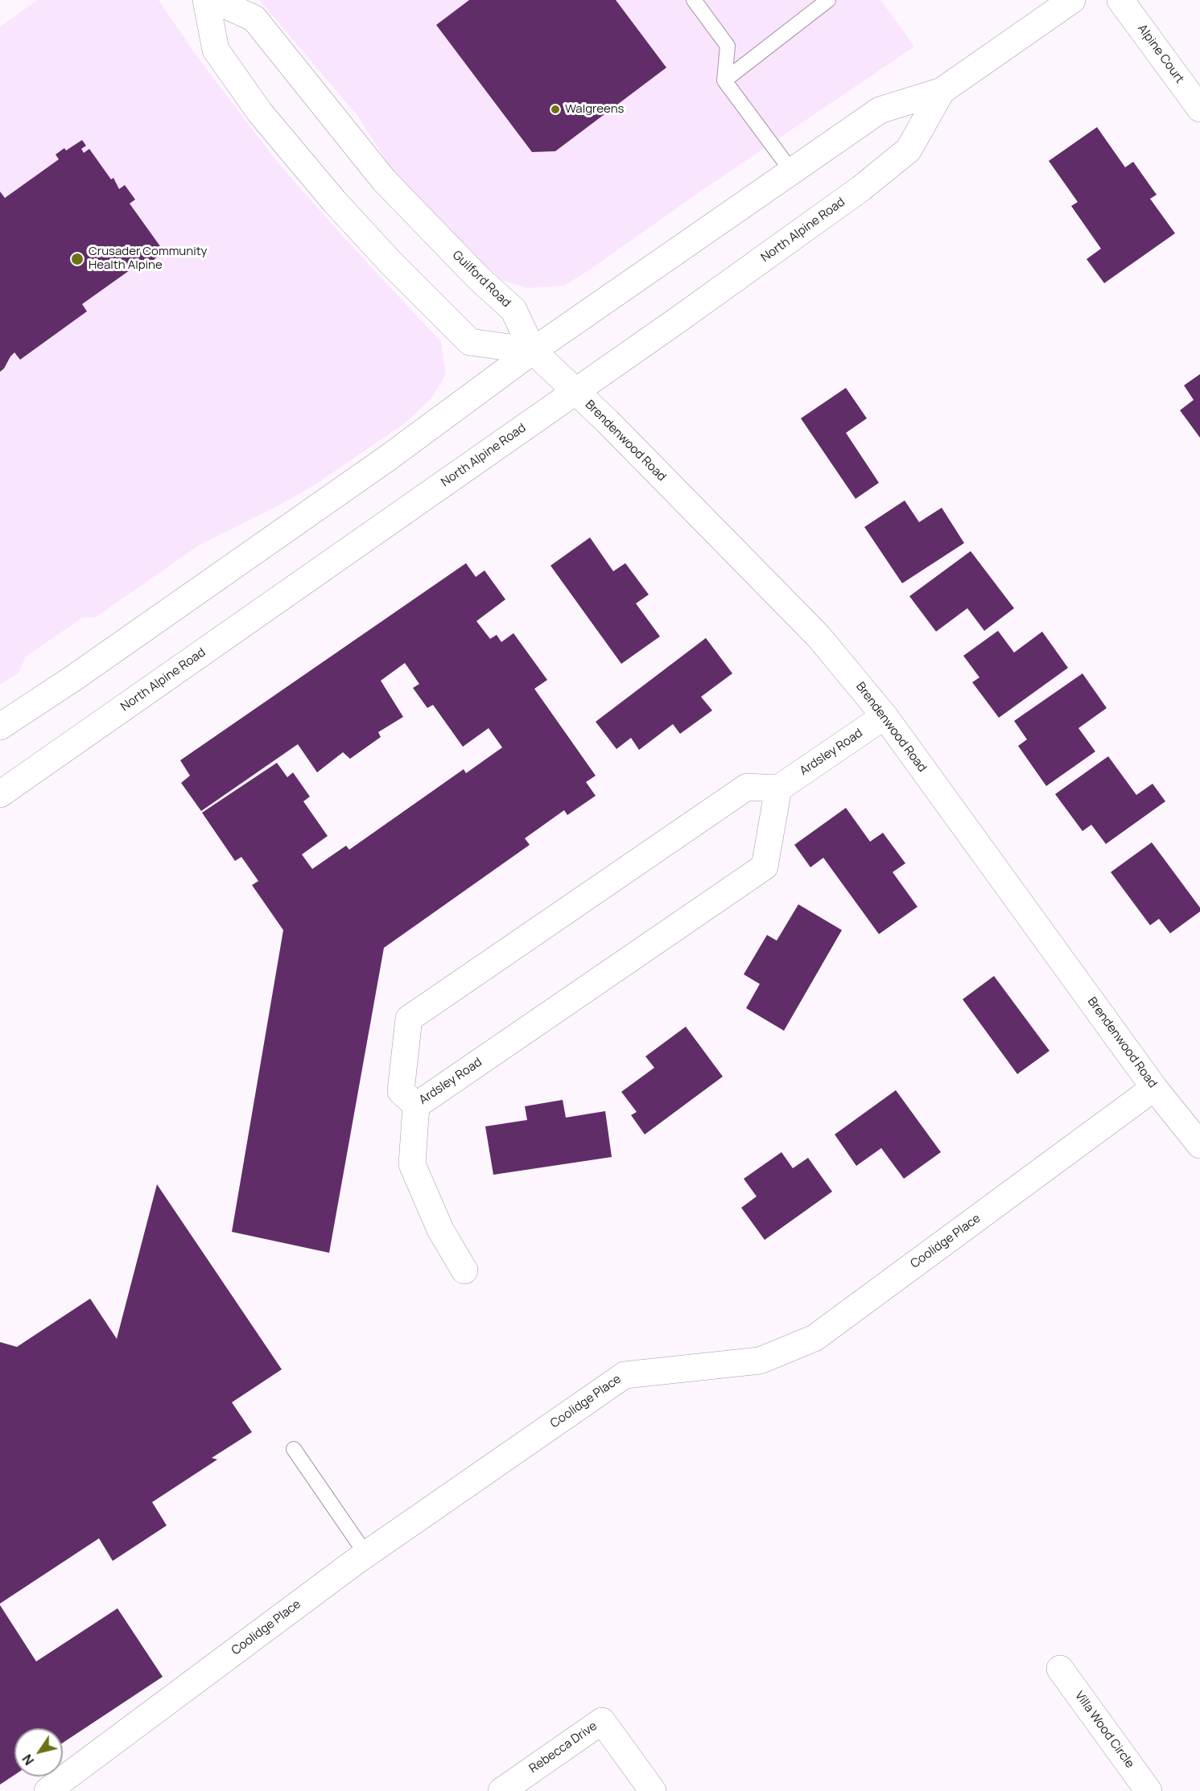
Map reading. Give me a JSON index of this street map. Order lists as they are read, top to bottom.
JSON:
{
  "streets": {
    "street": [
      "Alpine Court",
      "North Alpine Road",
      "Guilford Road",
      "Brendenwood Road",
      "Ardsley Road",
      "Coolidge Place",
      "Villa Wood Circle",
      "Rebecca Drive"
    ]
  },
  "crossings": [
    ["North Alpine Road", "Guilford Road"],
    ["North Alpine Road", "Brendenwood Road"],
    ["Guilford Road", "Brendenwood Road"],
    ["Brendenwood Road", "Ardsley Road"],
    ["Brendenwood Road", "Coolidge Place"]
  ],
  "places": ["Walgreens", "Crusader Community Health Alpine"],
  "north": "bottom left"
}
